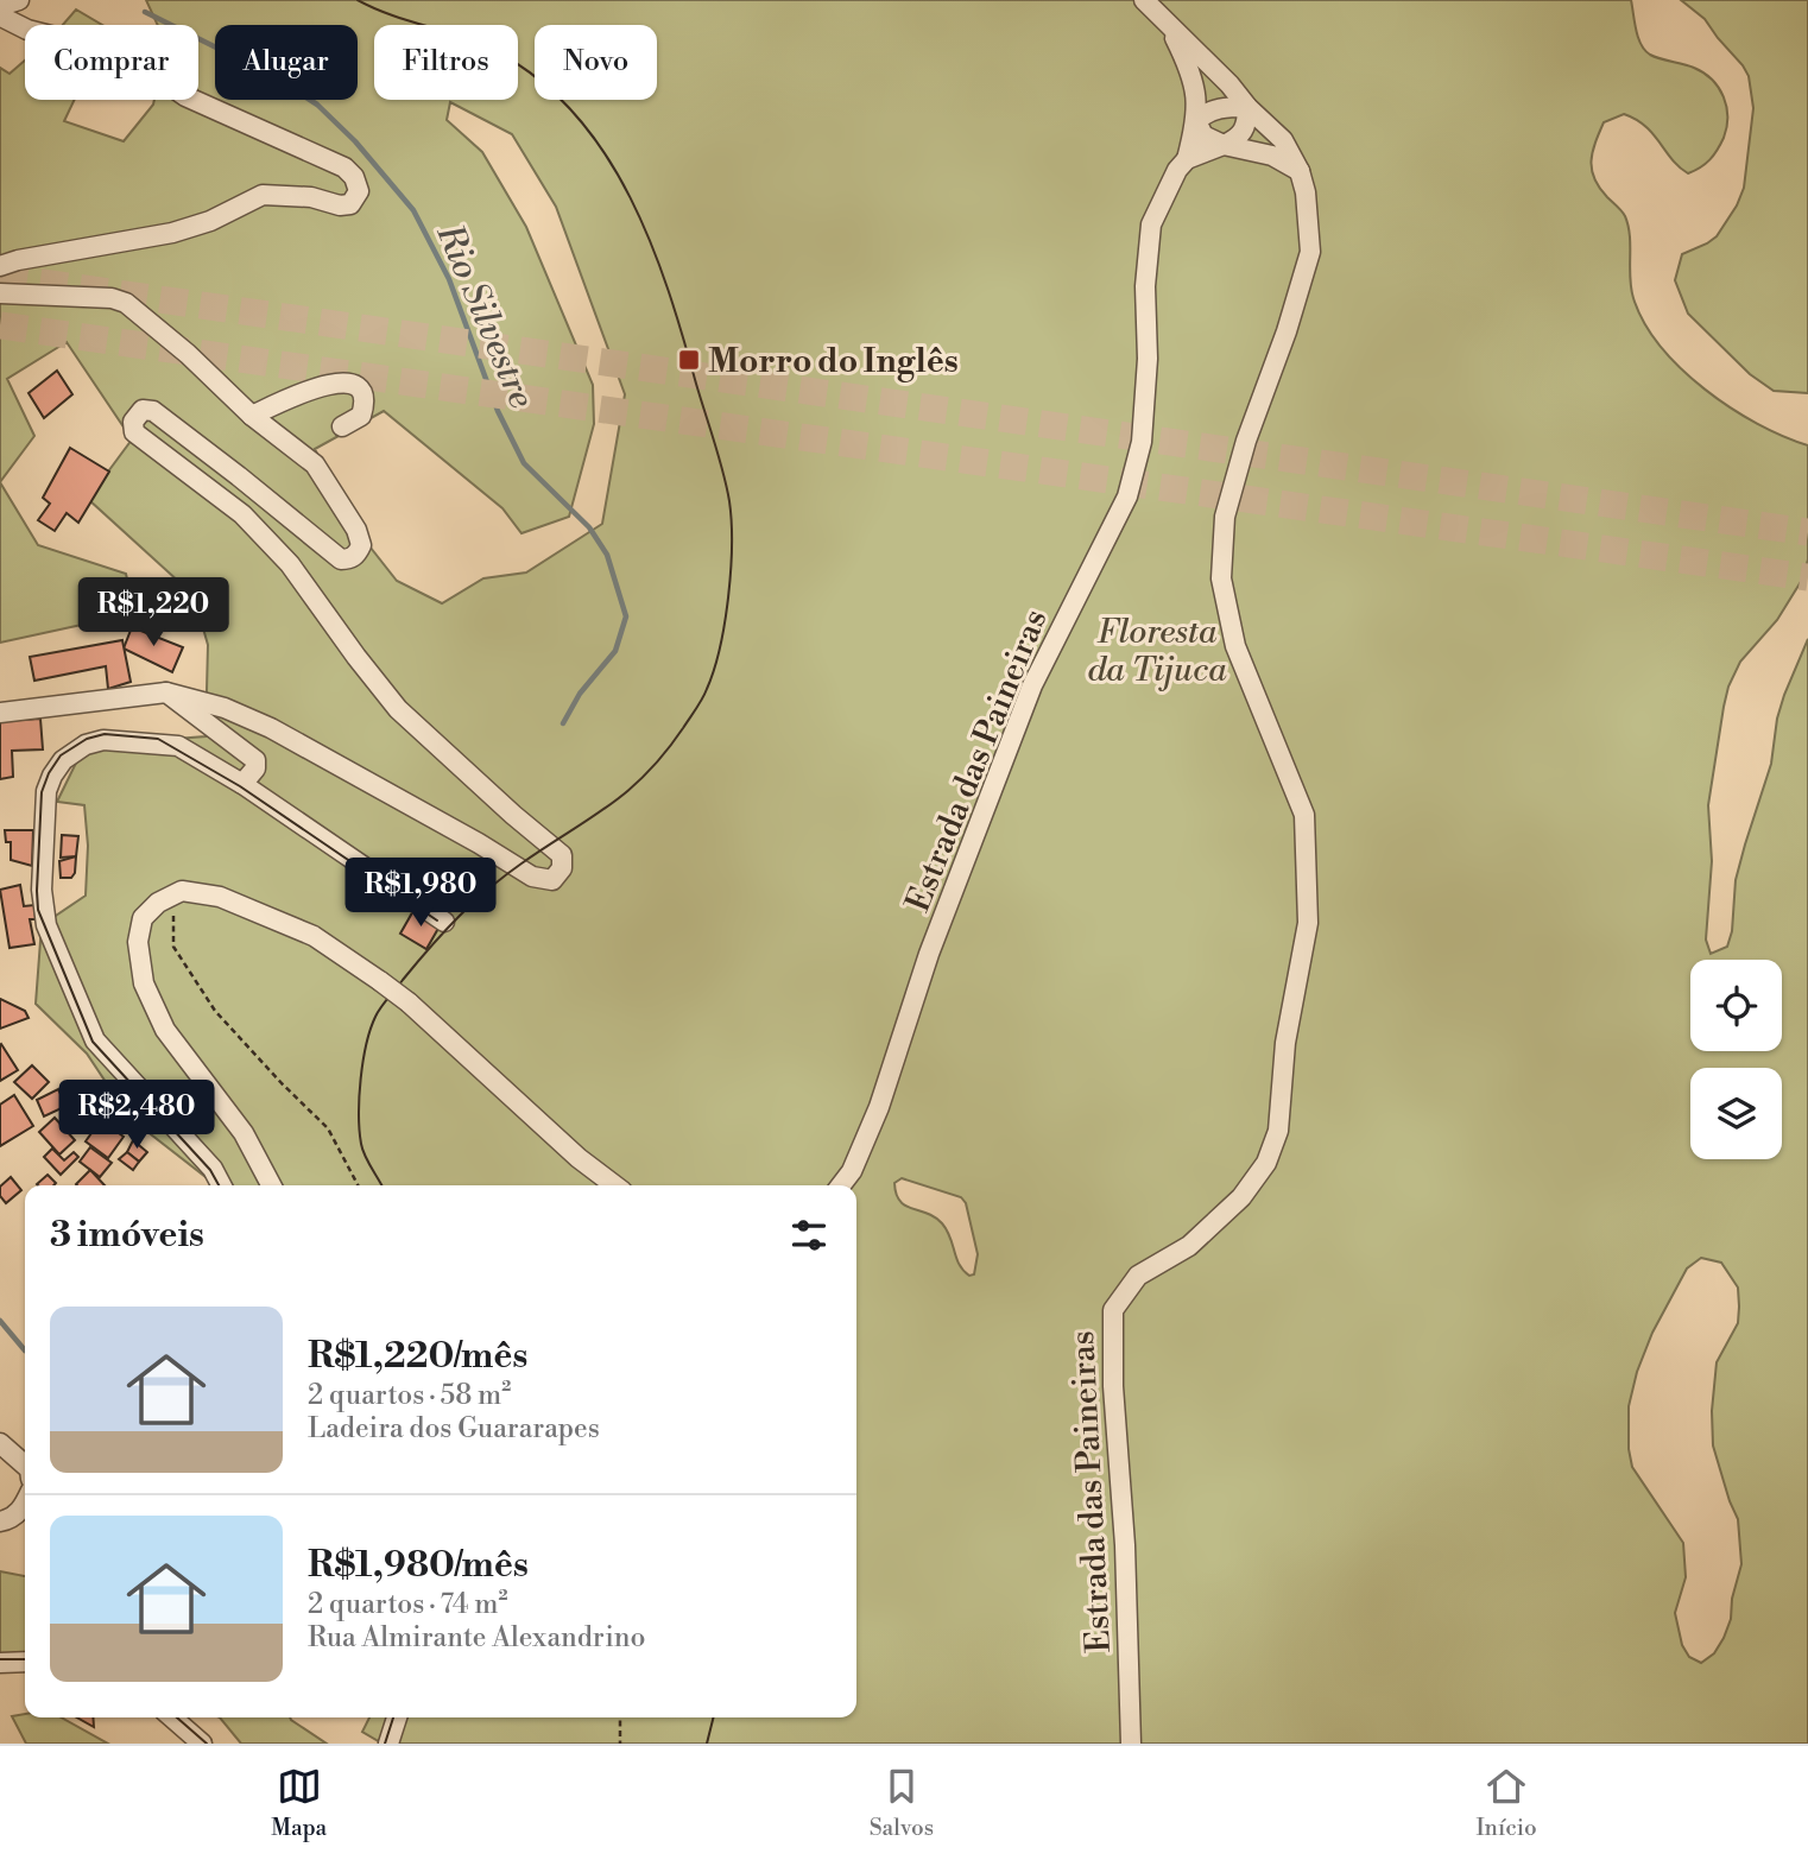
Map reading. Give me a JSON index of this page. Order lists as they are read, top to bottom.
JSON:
{
  "streets": {
    "street": ["Estrada das Paineiras"]
  },
  "water": ["Rio Silvestre"],
  "parks": ["Floresta da Tijuca"],
  "places": {
    "transit": ["Morro do Inglês"]
  },
  "page": {
    "chip": [
      "Comprar",
      "Alugar",
      "Filtros",
      "Novo"
    ],
    "price": ["R$1,220", "R$1,980", "R$2,480"],
    "heading": "3 imóveis",
    "list": [
      {
        "name": "R$1,220/mês",
        "note": "2 quartos · 58 m² · Ladeira dos Guararapes"
      },
      {
        "name": "R$1,980/mês",
        "note": "2 quartos · 74 m² · Rua Almirante Alexandrino"
      }
    ],
    "tabs": ["Mapa", "Salvos", "Início"]
  }
}
